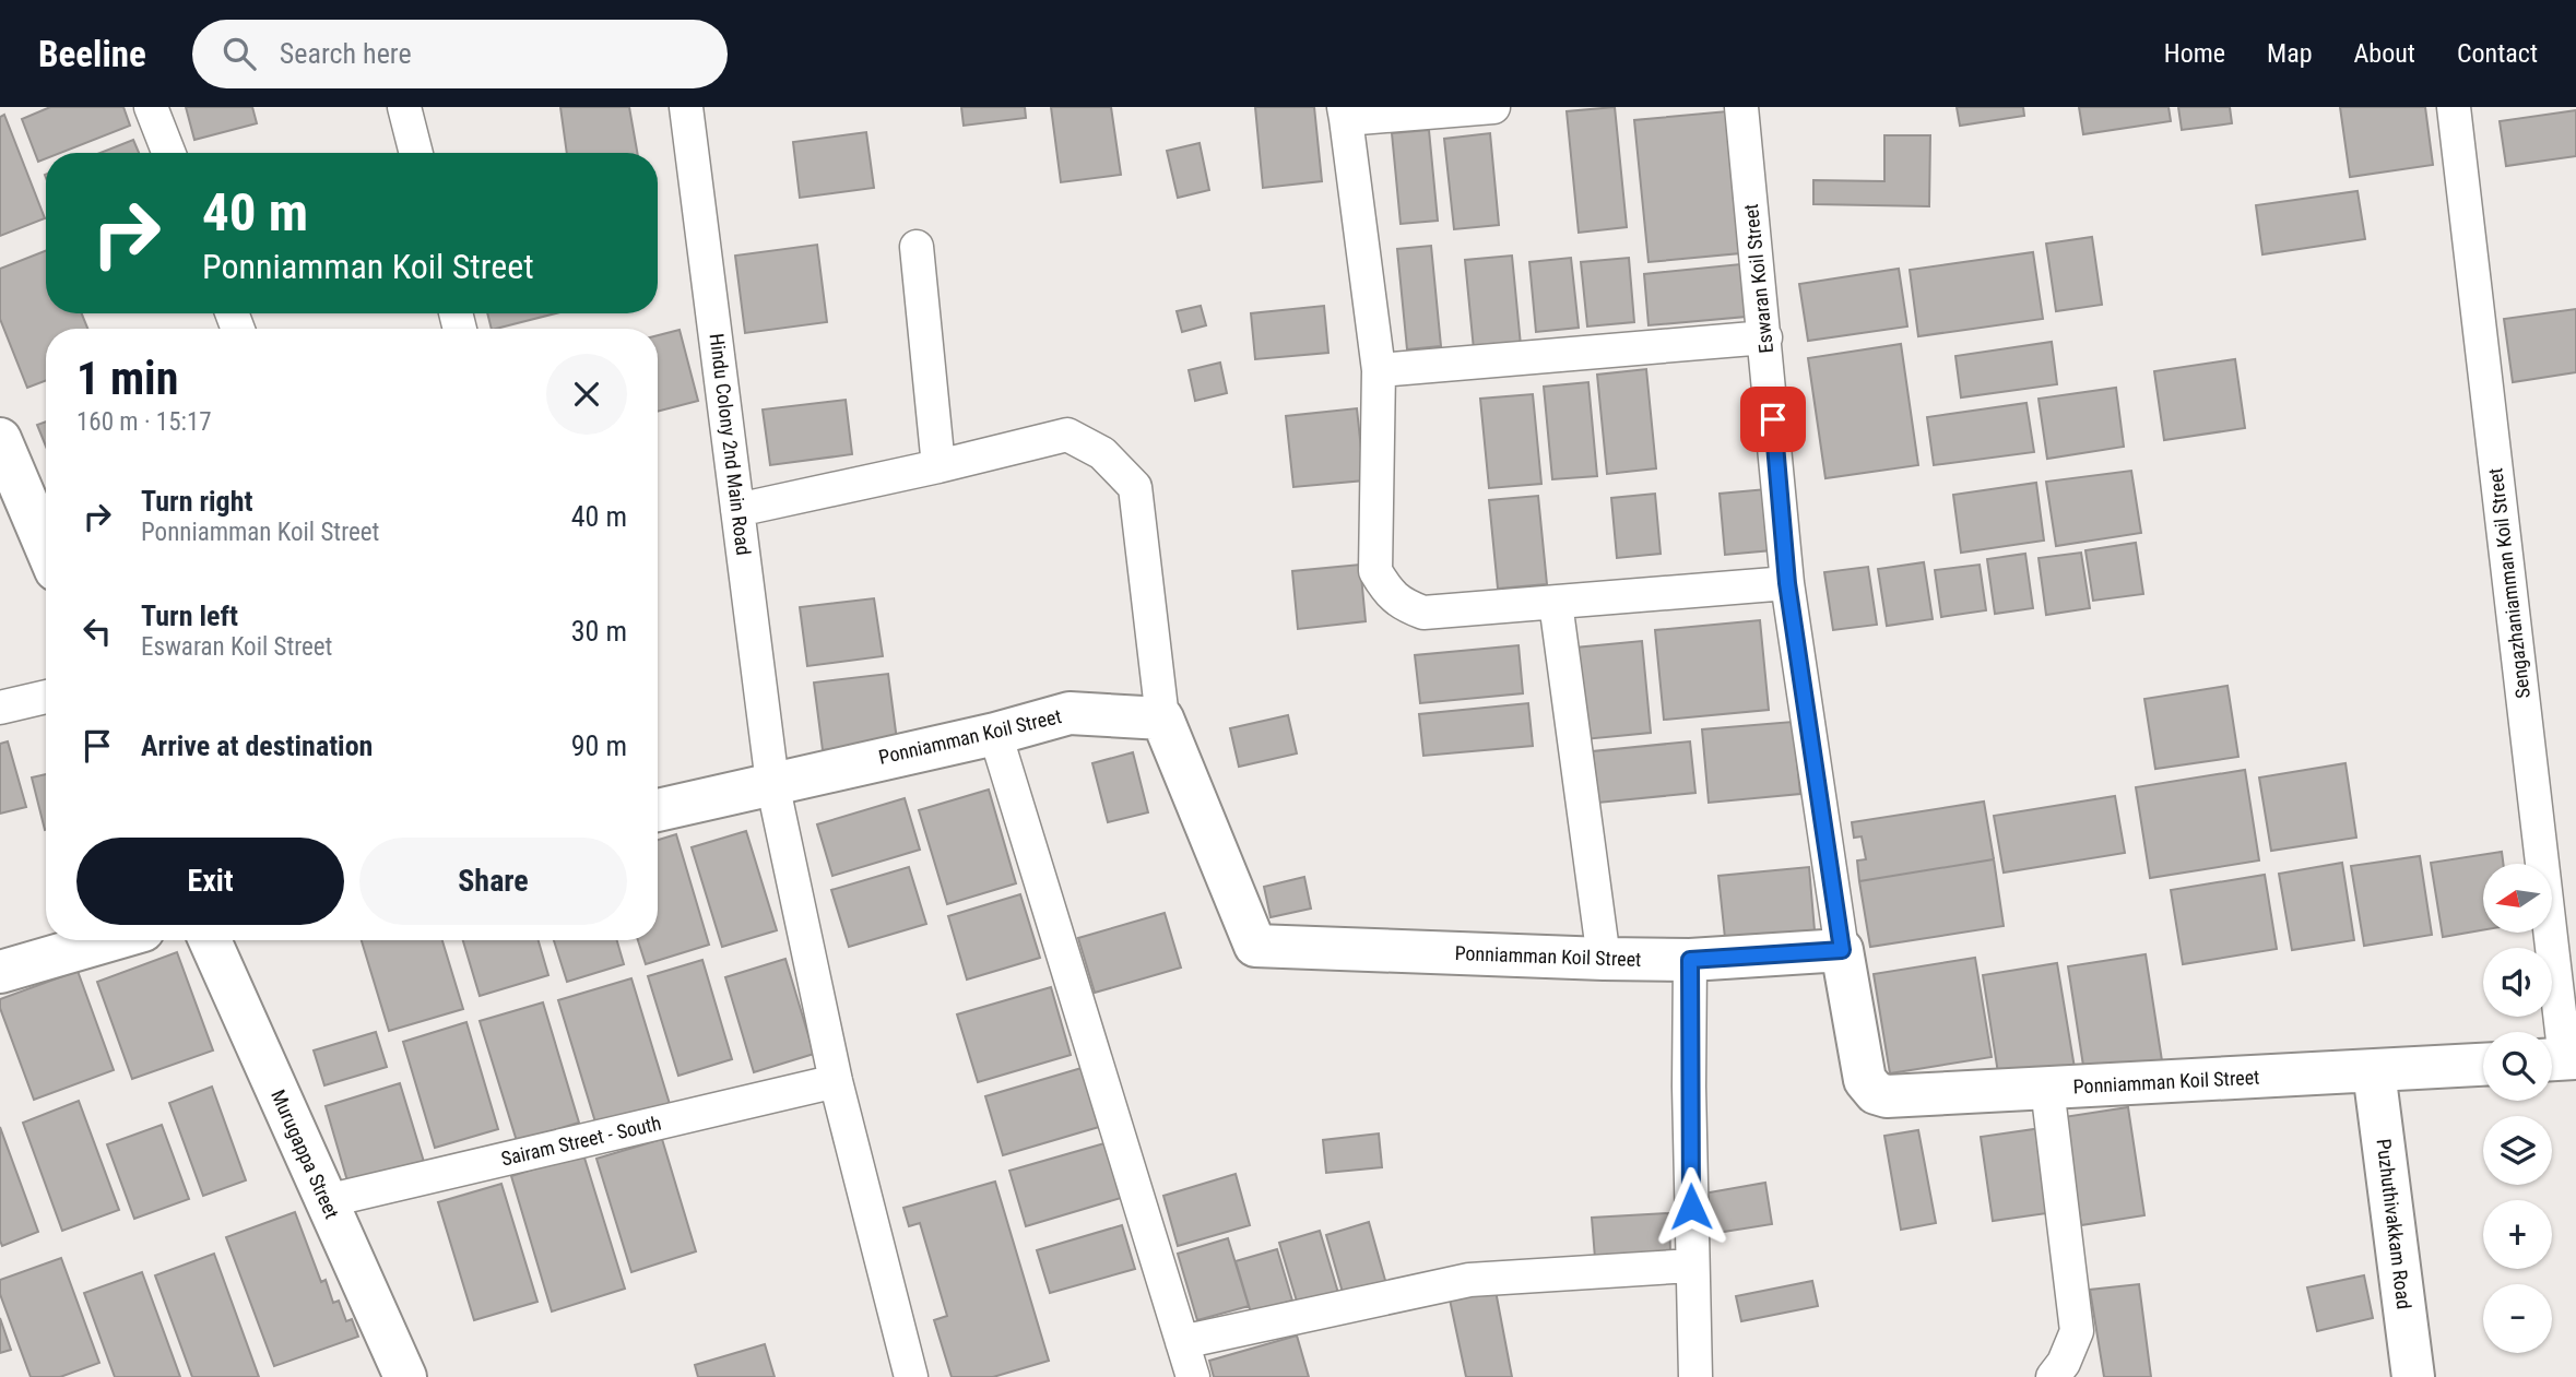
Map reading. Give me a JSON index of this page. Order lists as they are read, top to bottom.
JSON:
{
  "streets": {
    "street": [
      "Eswaran Koil Street",
      "Hindu Colony 2nd Main Road",
      "Sengazhaniamman Koil Street",
      "Ponniamman Koil Street",
      "Sairam Street - South",
      "Murugappa Street",
      "Puzhuthivakkam Road"
    ]
  },
  "crossings": [
    ["Eswaran Koil Street", "Ponniamman Koil Street"],
    ["Hindu Colony 2nd Main Road", "Ponniamman Koil Street"],
    ["Hindu Colony 2nd Main Road", "Sairam Street - South"],
    ["Ponniamman Koil Street", "Puzhuthivakkam Road"],
    ["Sairam Street - South", "Murugappa Street"]
  ],
  "north": "left",
  "page": {
    "header": "Beeline",
    "search": "Search here",
    "nav": [
      "Home",
      "Map",
      "About",
      "Contact"
    ],
    "turn": ["40 m", "Ponniamman Koil Street"],
    "heading": ["1 min", "160 m · 15:17"],
    "list": [
      {
        "name": "Turn right",
        "note": "Ponniamman Koil Street",
        "value": "40 m"
      },
      {
        "name": "Turn left",
        "note": "Eswaran Koil Street",
        "value": "30 m"
      },
      {
        "name": "Arrive at destination",
        "value": "90 m"
      }
    ],
    "buttons": ["Exit", "Share"],
    "map_buttons": ["+", "−"]
  }
}
